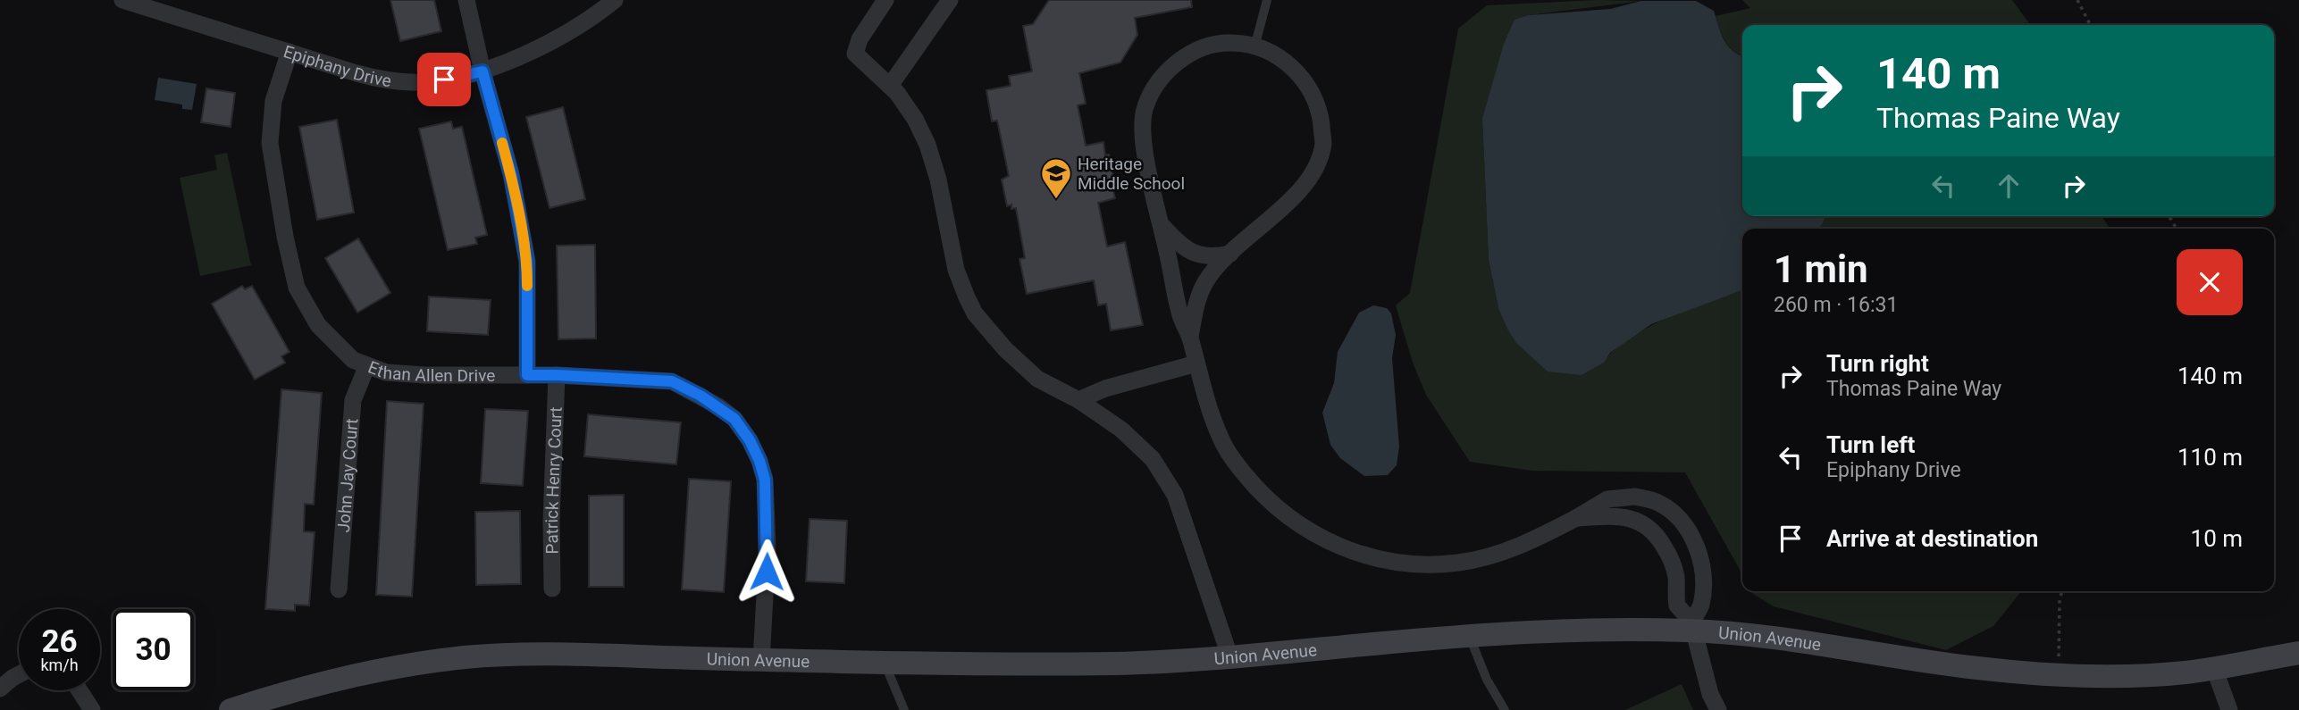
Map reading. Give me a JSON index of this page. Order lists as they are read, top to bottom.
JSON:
{
  "streets": {
    "street": [
      "Epiphany Drive",
      "Ethan Allen Drive",
      "John Jay Court",
      "Patrick Henry Court",
      "Union Avenue"
    ]
  },
  "crossings": [
    ["Epiphany Drive", "Ethan Allen Drive"],
    ["Ethan Allen Drive", "John Jay Court"],
    ["Ethan Allen Drive", "Patrick Henry Court"],
    ["Ethan Allen Drive", "Union Avenue"]
  ],
  "places": {
    "school or university": ["Heritage Middle School"]
  },
  "page": {
    "turn": ["140 m", "Thomas Paine Way"],
    "heading": ["1 min", "260 m · 16:31"],
    "list": [
      {
        "name": "Turn right",
        "note": "Thomas Paine Way",
        "value": "140 m"
      },
      {
        "name": "Turn left",
        "note": "Epiphany Drive",
        "value": "110 m"
      },
      {
        "name": "Arrive at destination",
        "value": "10 m"
      }
    ],
    "speed": "26 km/h",
    "limit": "30"
  }
}
